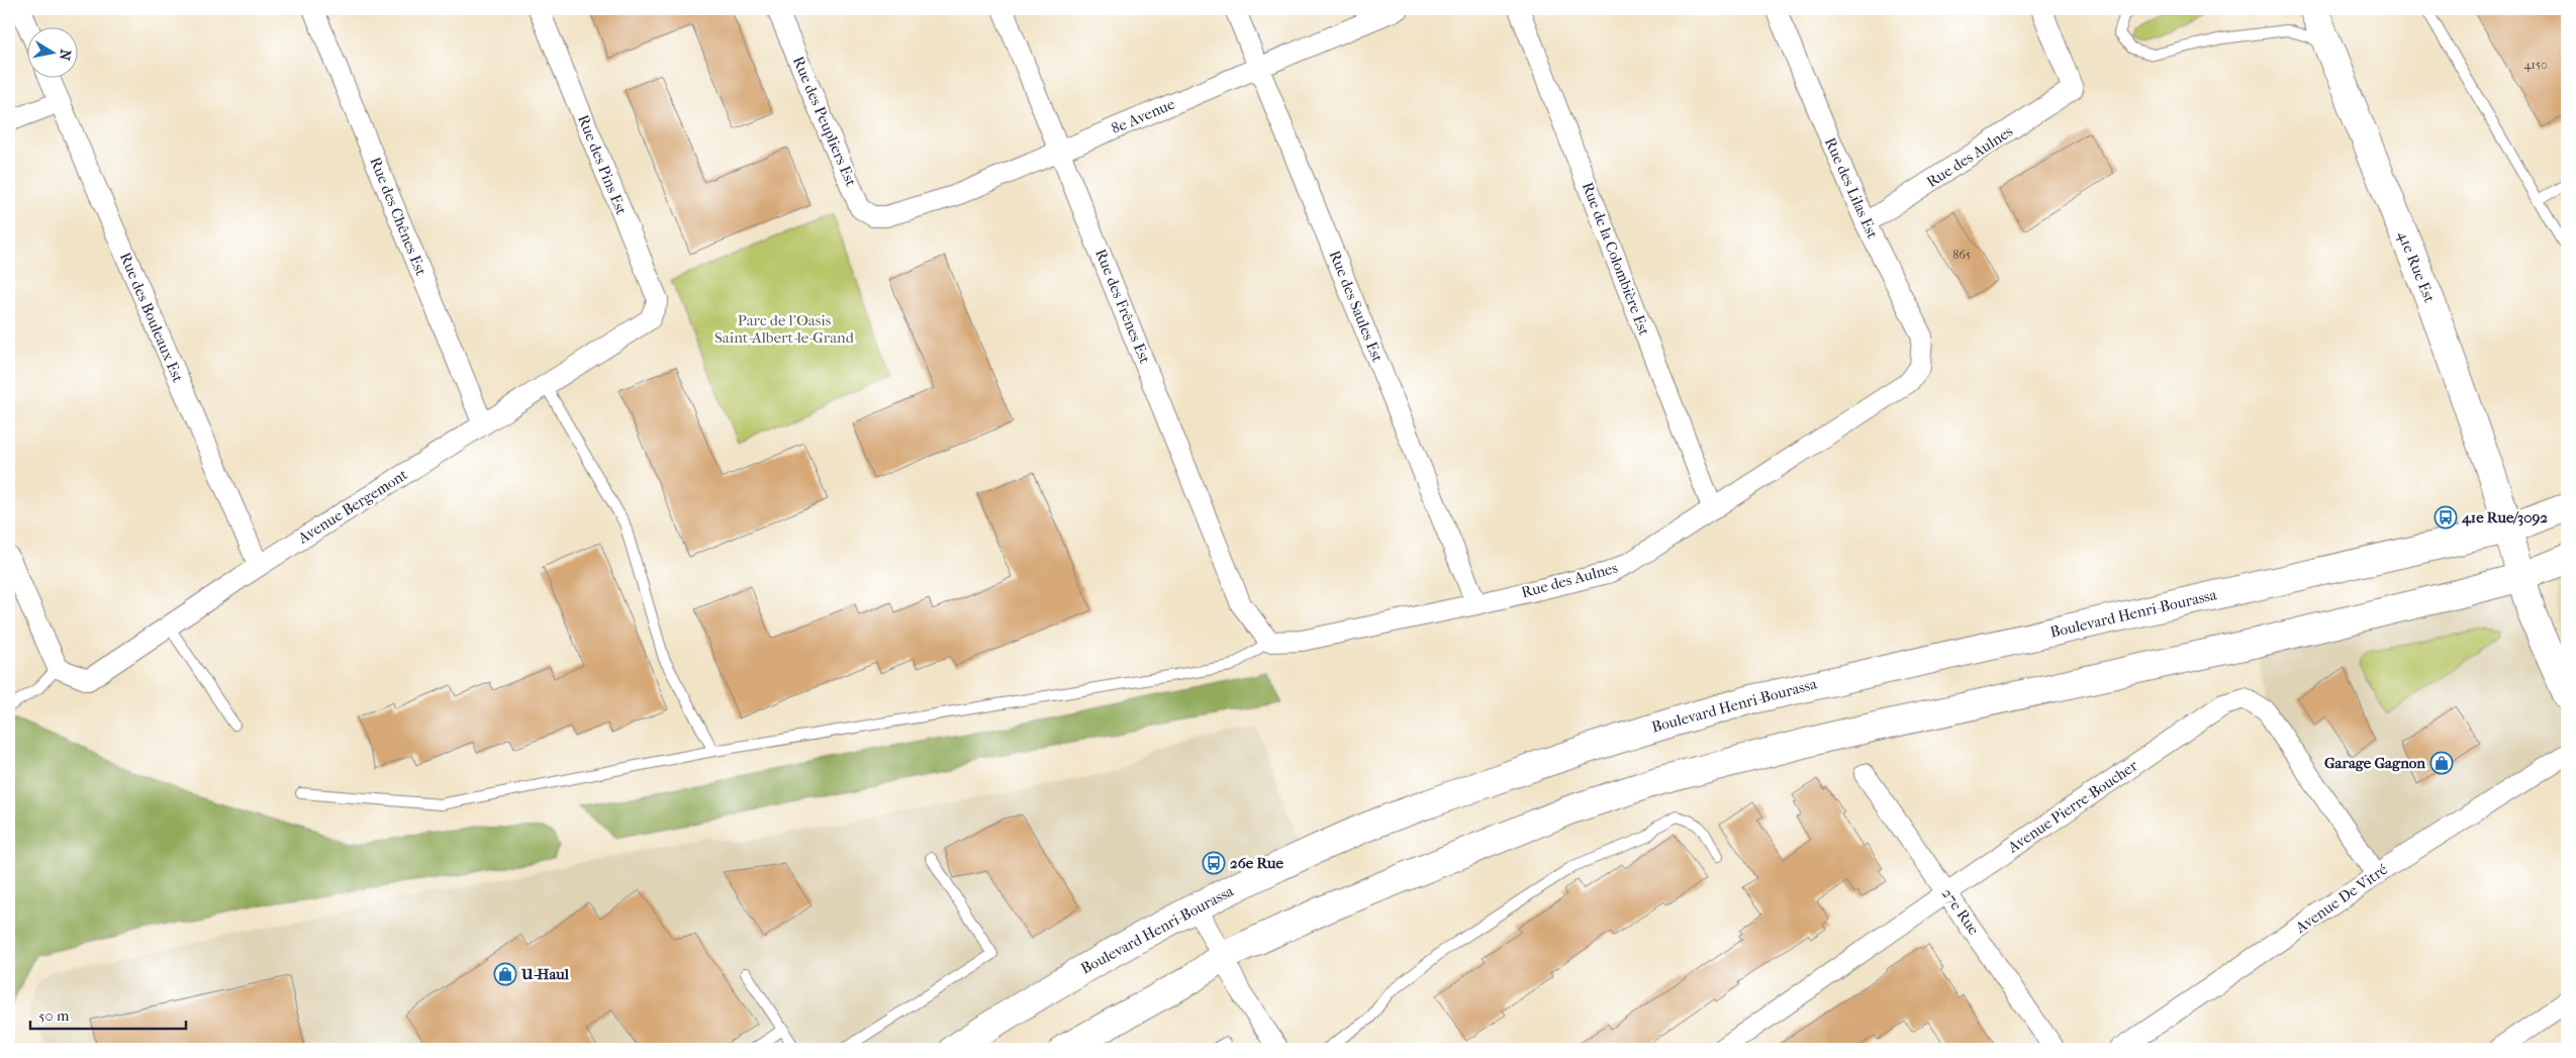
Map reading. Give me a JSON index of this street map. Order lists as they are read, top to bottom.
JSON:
{
  "streets": {
    "main road": ["41e Rue Est", "Boulevard Henri-Bourassa"],
    "street": [
      "8e Avenue",
      "Rue des Peupliers Est",
      "Rue des Aulnes",
      "Rue des Pins Est",
      "Rue des Lilas Est",
      "Rue des Chênes Est",
      "Rue de la Colombière Est",
      "Rue des Frênes Est",
      "Rue des Saules Est",
      "Rue des Bouleaux Est",
      "Avenue Bergemont",
      "Avenue Pierre-Boucher",
      "Avenue De Vitré",
      "27e Rue"
    ]
  },
  "crossings": [
    ["8e Avenue", "Rue des Peupliers Est"],
    ["8e Avenue", "Rue des Frênes Est"],
    ["8e Avenue", "Rue des Saules Est"],
    ["Rue des Aulnes", "Rue des Lilas Est"],
    ["Rue des Aulnes", "Rue de la Colombière Est"],
    ["Rue des Aulnes", "Rue des Frênes Est"],
    ["Rue des Aulnes", "Rue des Saules Est"],
    ["Rue des Pins Est", "Avenue Bergemont"],
    ["Rue des Chênes Est", "Avenue Bergemont"],
    ["41e Rue Est", "Boulevard Henri-Bourassa"],
    ["Rue des Bouleaux Est", "Avenue Bergemont"],
    ["Avenue Pierre-Boucher", "Avenue De Vitré"],
    ["Avenue Pierre-Boucher", "27e Rue"]
  ],
  "parks": ["Parc de l'Oasis Saint-Albert-le-Grand"],
  "places": {
    "bus stop": ["41e Rue/3092", "26e Rue"],
    "shop": ["Garage Gagnon", "U-Haul"]
  },
  "house_numbers": ["4150", "865"],
  "scale_bar": "50 m",
  "north": "right"
}
